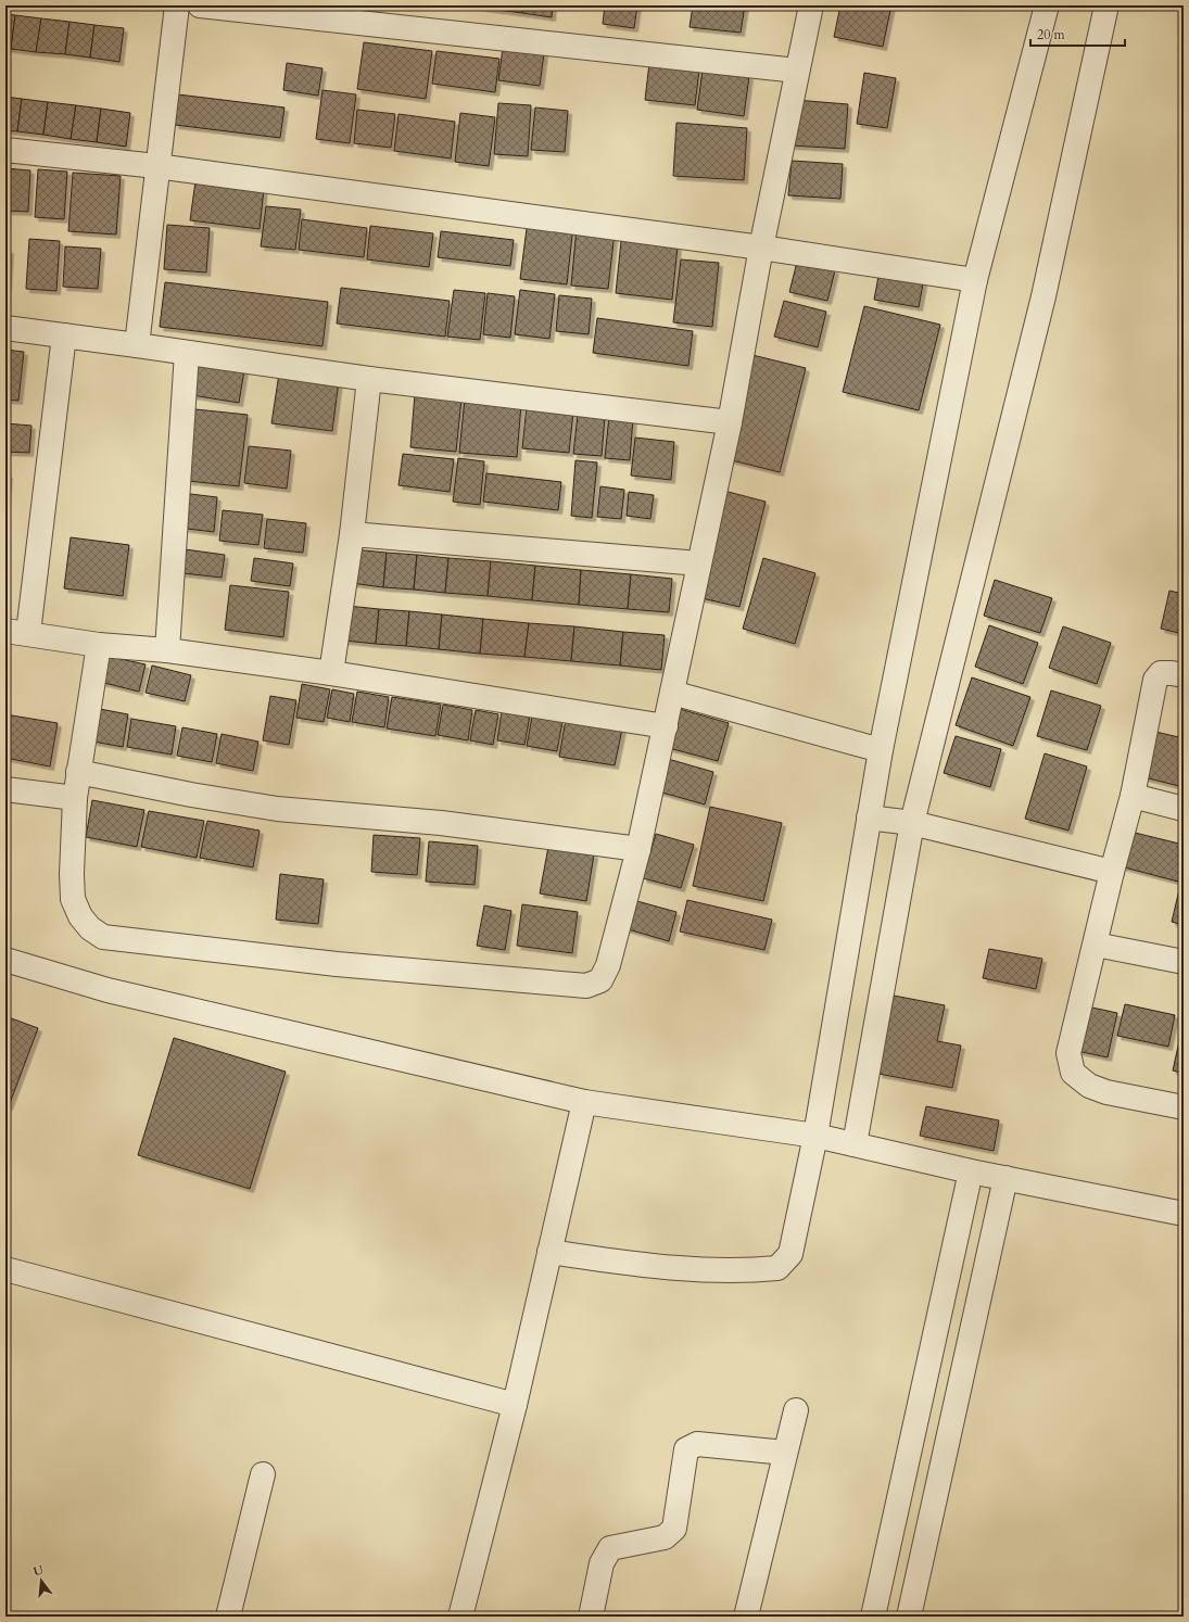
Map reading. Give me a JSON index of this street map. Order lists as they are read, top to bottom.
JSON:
{
  "scale_bar": "20 m",
  "north": "top"
}
